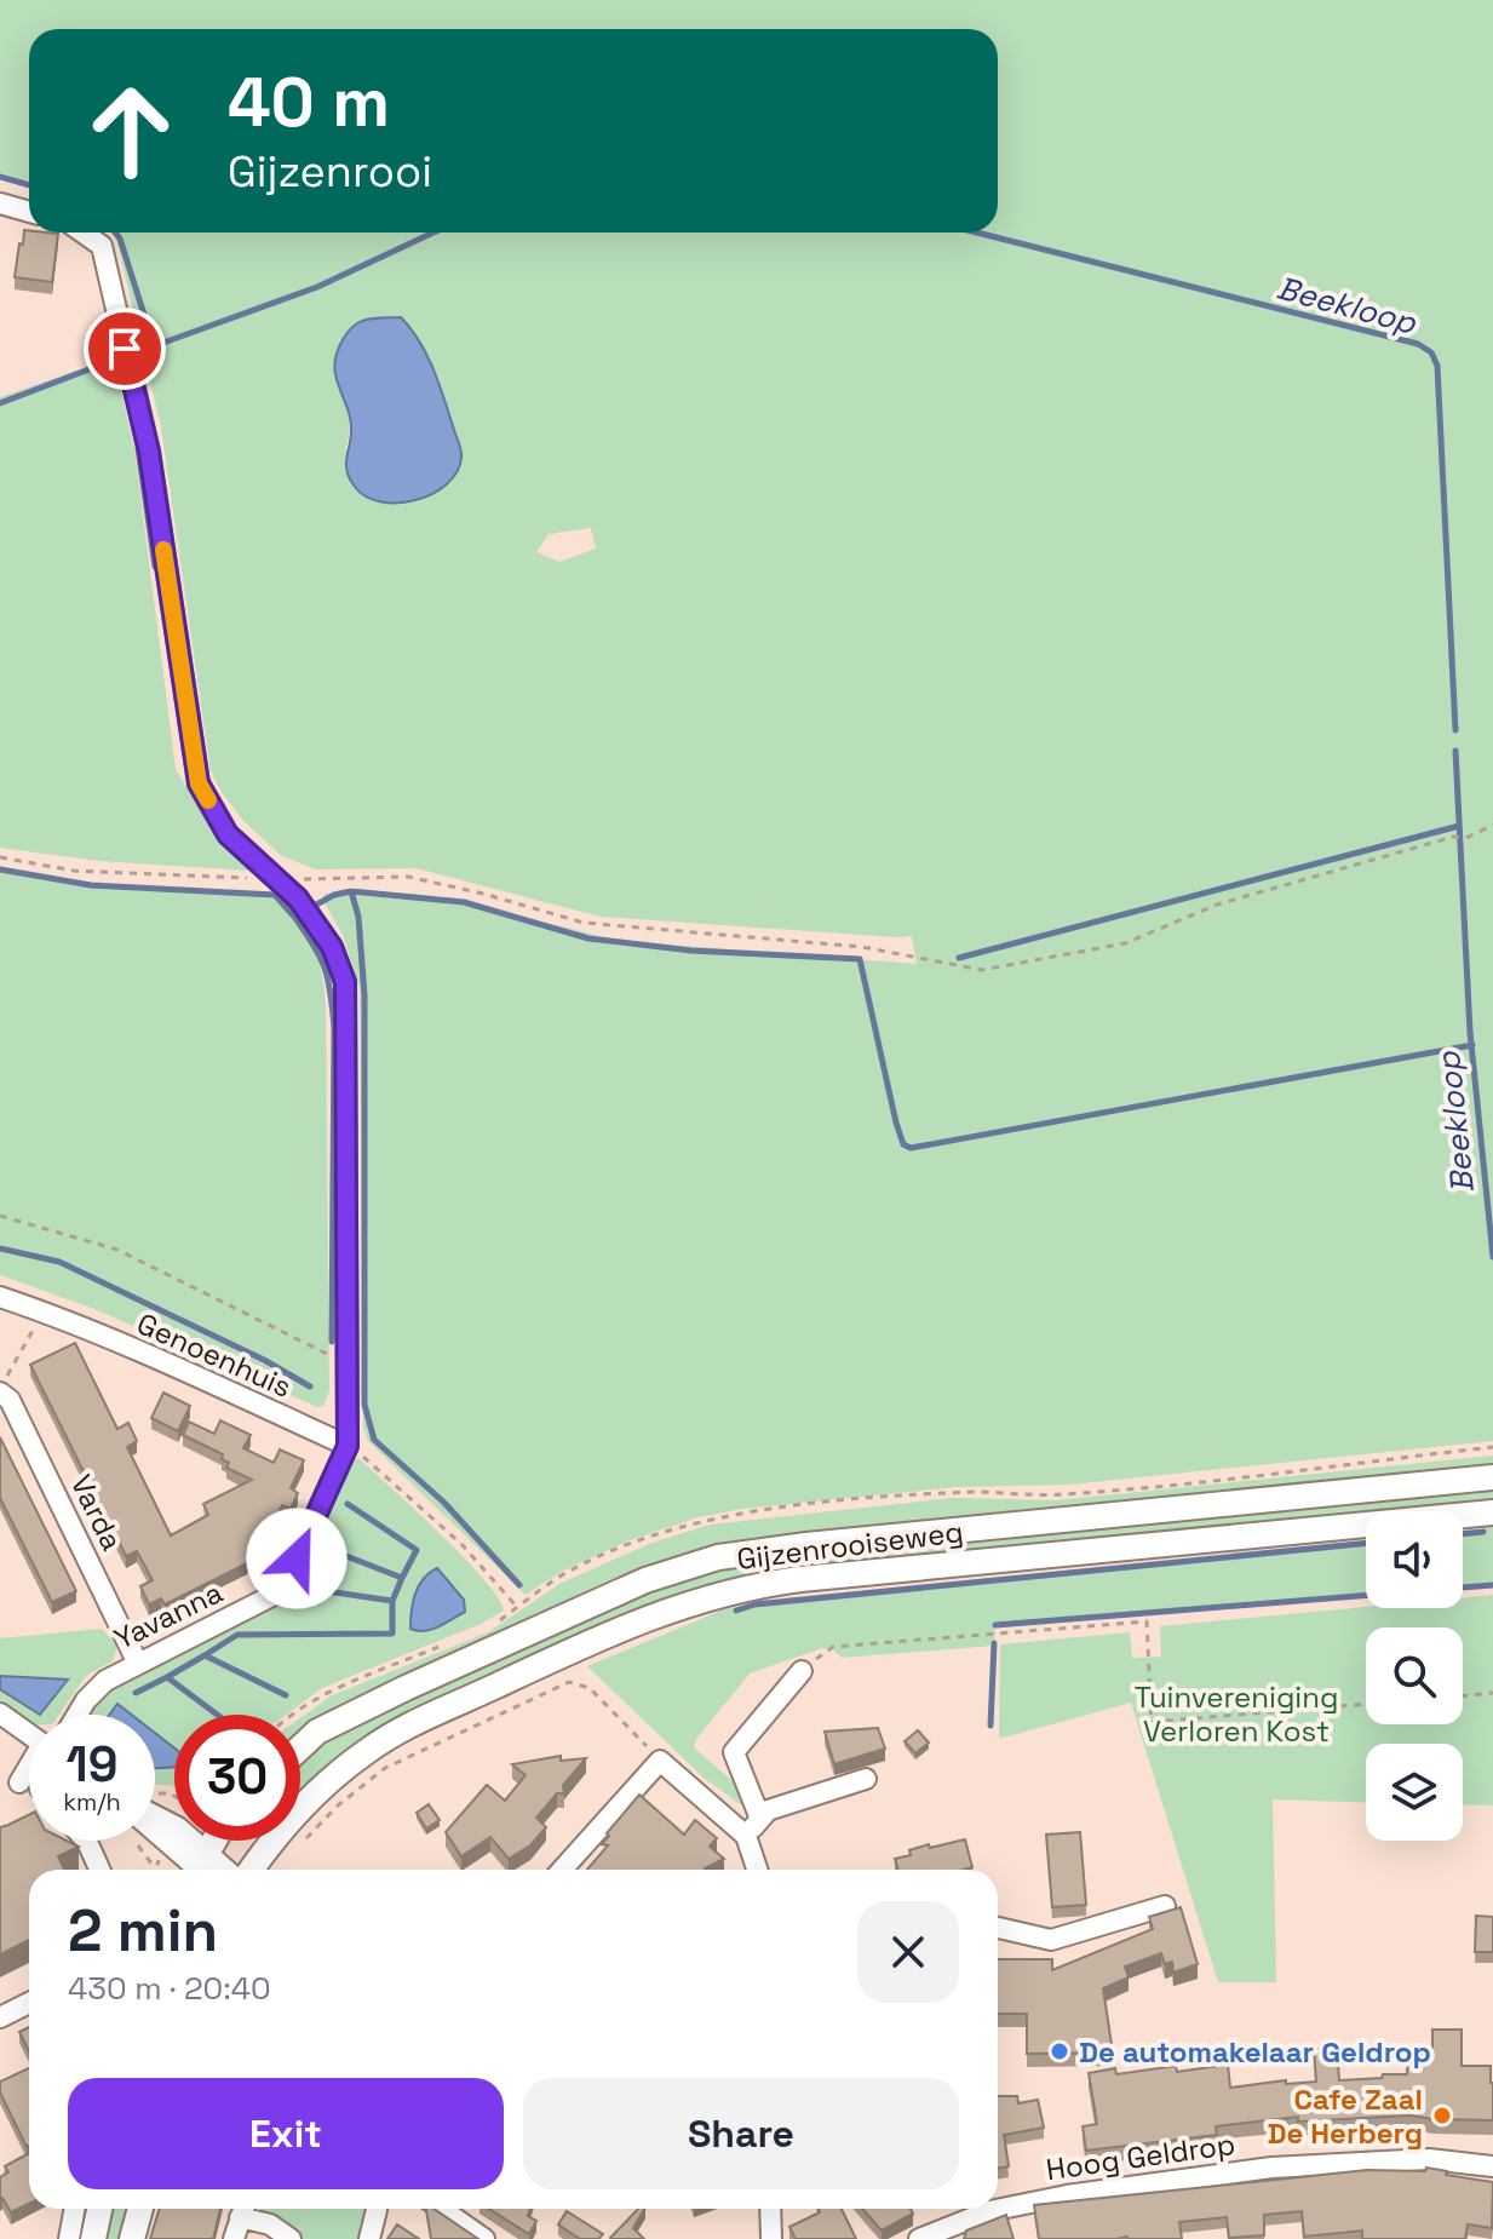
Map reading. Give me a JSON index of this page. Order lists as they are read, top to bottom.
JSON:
{
  "streets": {
    "main road": ["Gijzenrooiseweg"],
    "street": [
      "Genoenhuis",
      "Varda",
      "Yavanna",
      "Hoog Geldrop"
    ]
  },
  "crossings": [
    ["Genoenhuis", "Yavanna"],
    ["Varda", "Yavanna"]
  ],
  "water": ["Beekloop"],
  "parks": ["Tuinvereniging Verloren Kost"],
  "places": ["De automakelaar Geldrop", "Cafe Zaal De Herberg"],
  "page": {
    "turn": ["40 m", "Gijzenrooi"],
    "speed": "19 km/h",
    "limit": "30",
    "heading": ["2 min", "430 m · 20:40"],
    "buttons": ["Exit", "Share"]
  }
}
